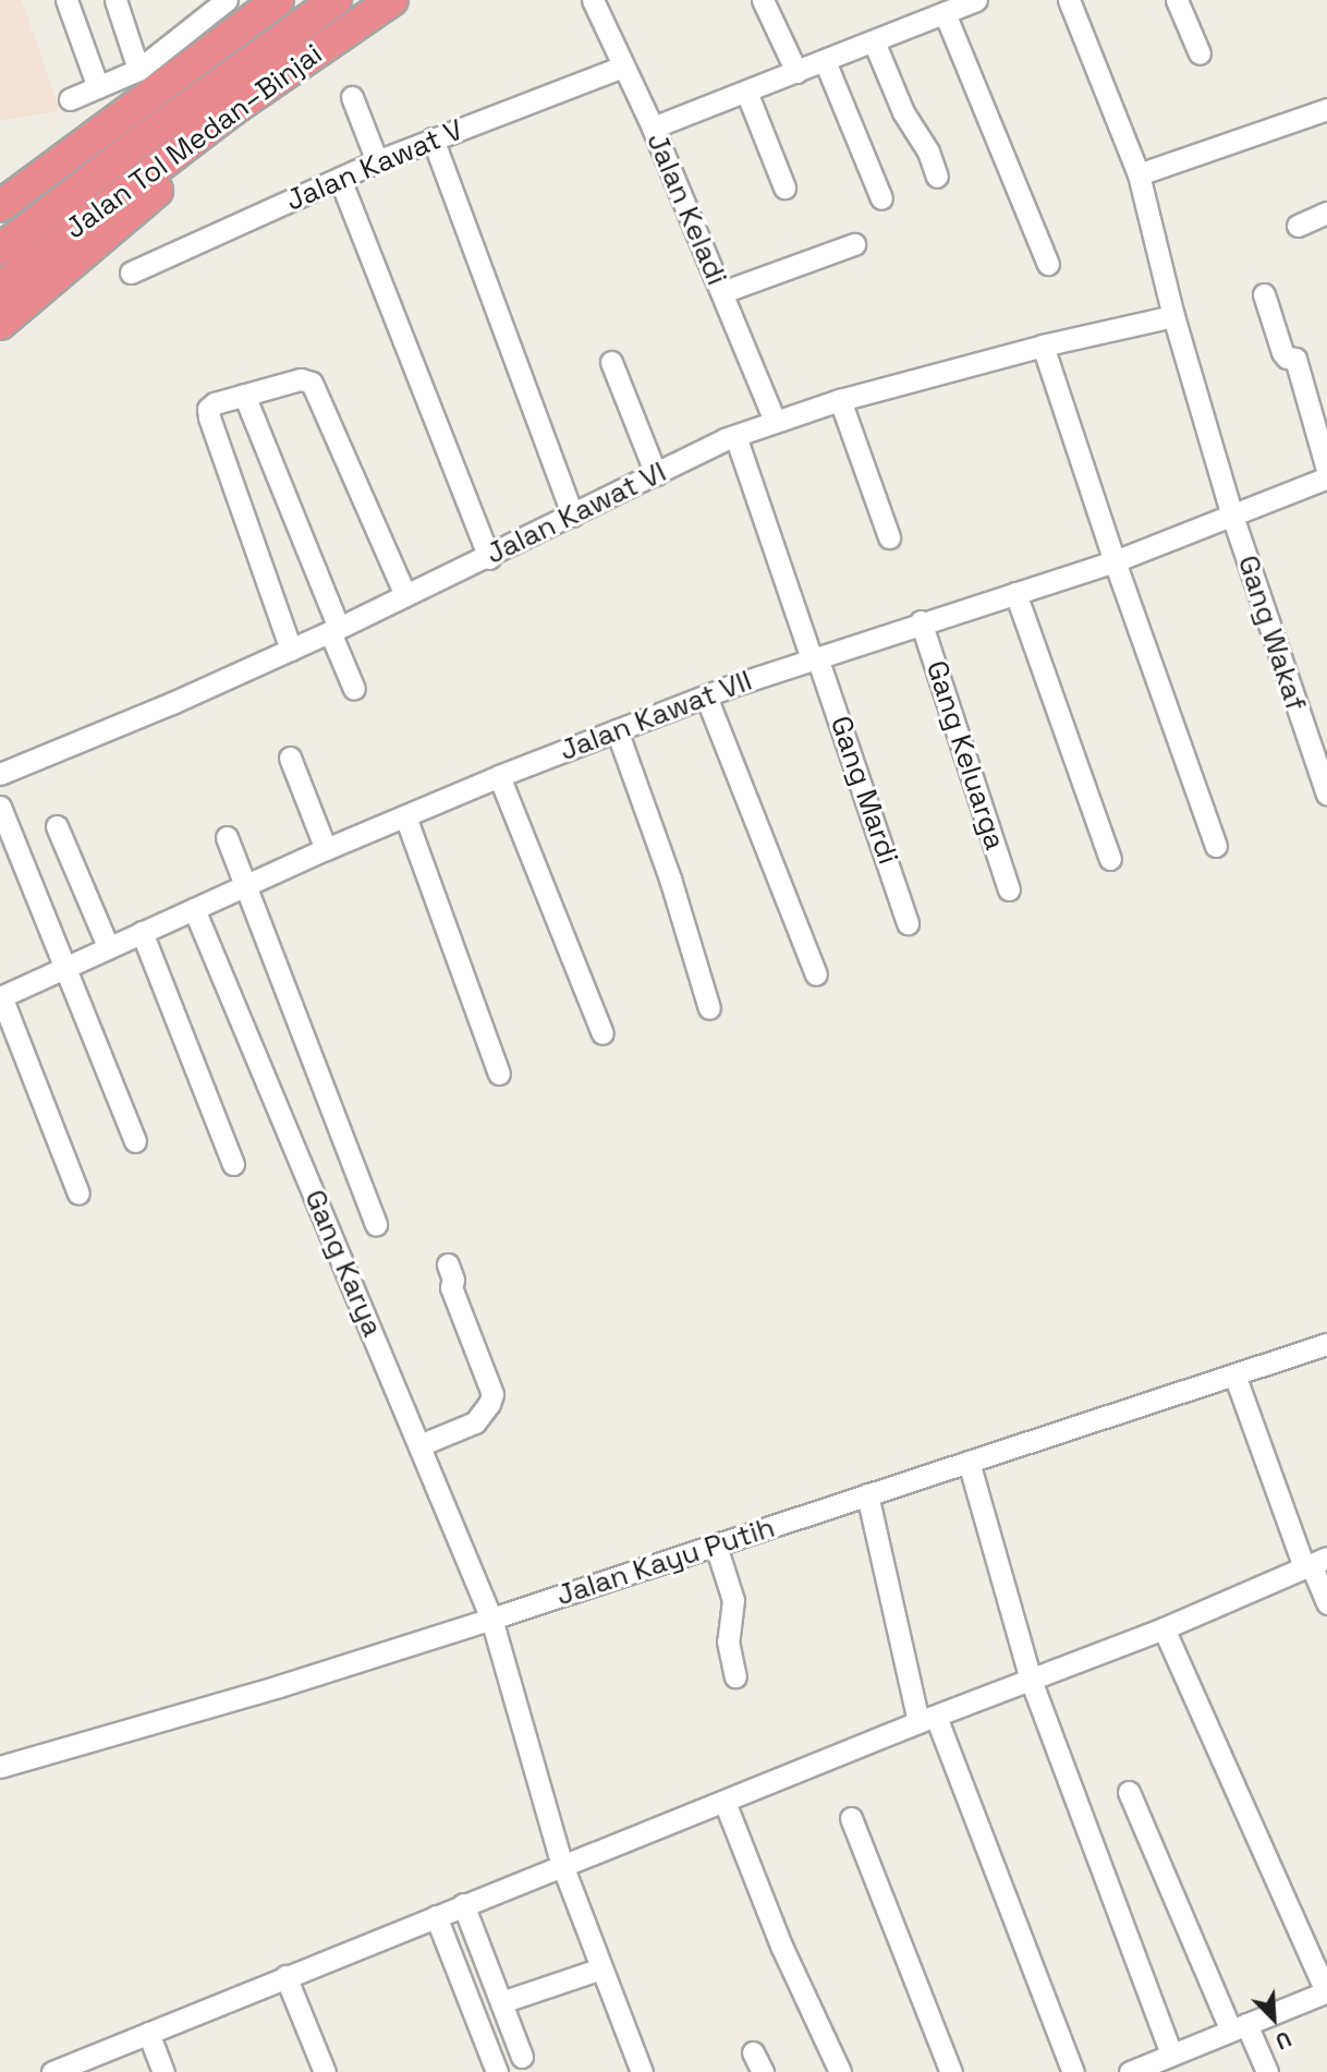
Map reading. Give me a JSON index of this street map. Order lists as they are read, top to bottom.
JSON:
{
  "streets": {
    "highway": ["Jalan Tol Medan–Binjai"],
    "street": [
      "Jalan Kawat V",
      "Jalan Keladi",
      "Jalan Kawat VI",
      "Gang Wakaf",
      "Jalan Kawat VII",
      "Gang Keluarga",
      "Gang Mardi",
      "Gang Karya",
      "Jalan Kayu Putih"
    ]
  },
  "crossings": [
    ["Jalan Kawat V", "Jalan Keladi"],
    ["Jalan Keladi", "Jalan Kawat VI"],
    ["Jalan Kawat VI", "Gang Wakaf"],
    ["Jalan Kawat VI", "Gang Mardi"],
    ["Gang Wakaf", "Jalan Kawat VII"],
    ["Jalan Kawat VII", "Gang Keluarga"],
    ["Jalan Kawat VII", "Gang Mardi"],
    ["Jalan Kawat VII", "Gang Karya"],
    ["Gang Karya", "Jalan Kayu Putih"]
  ],
  "north": "bottom right"
}
